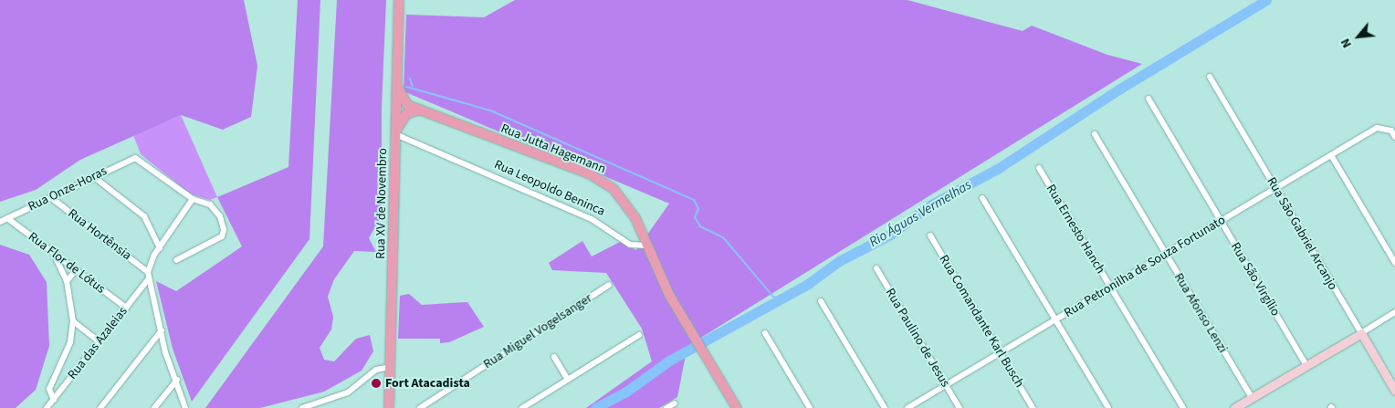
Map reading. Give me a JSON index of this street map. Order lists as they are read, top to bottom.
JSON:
{
  "streets": {
    "main road": ["Rua Jutta Hagemann", "Rua XV de Novembro"],
    "street": [
      "Rua Leopoldo Beninca",
      "Rua Onze-Horas",
      "Rua Ernesto Hanch",
      "Rua São Gabriel Arcanjo",
      "Rua Hortênsia",
      "Rua Flor de Lótus",
      "Rua Petronilha de Souza Fortunato",
      "Rua São Virgílio",
      "Rua Afonso Lenzi",
      "Rua Comandante Karl Busch",
      "Rua Miguel Vogelsanger",
      "Rua Paulino de Jesus",
      "Rua das Azaleias"
    ]
  },
  "crossings": [
    ["Rua Jutta Hagemann", "Rua Leopoldo Beninca"],
    ["Rua Jutta Hagemann", "Rua XV de Novembro"],
    ["Rua Leopoldo Beninca", "Rua XV de Novembro"],
    ["Rua Onze-Horas", "Rua Hortênsia"],
    ["Rua Onze-Horas", "Rua Flor de Lótus"],
    ["Rua Onze-Horas", "Rua das Azaleias"],
    ["Rua Ernesto Hanch", "Rua Petronilha de Souza Fortunato"],
    ["Rua São Gabriel Arcanjo", "Rua Petronilha de Souza Fortunato"],
    ["Rua Hortênsia", "Rua das Azaleias"],
    ["Rua Flor de Lótus", "Rua das Azaleias"],
    ["Rua Petronilha de Souza Fortunato", "Rua São Virgílio"],
    ["Rua Petronilha de Souza Fortunato", "Rua Afonso Lenzi"],
    ["Rua Petronilha de Souza Fortunato", "Rua Comandante Karl Busch"],
    ["Rua Petronilha de Souza Fortunato", "Rua Paulino de Jesus"]
  ],
  "water": ["Rio Águas Vermelhas"],
  "places": ["Fort Atacadista"],
  "north": "bottom left"
}
